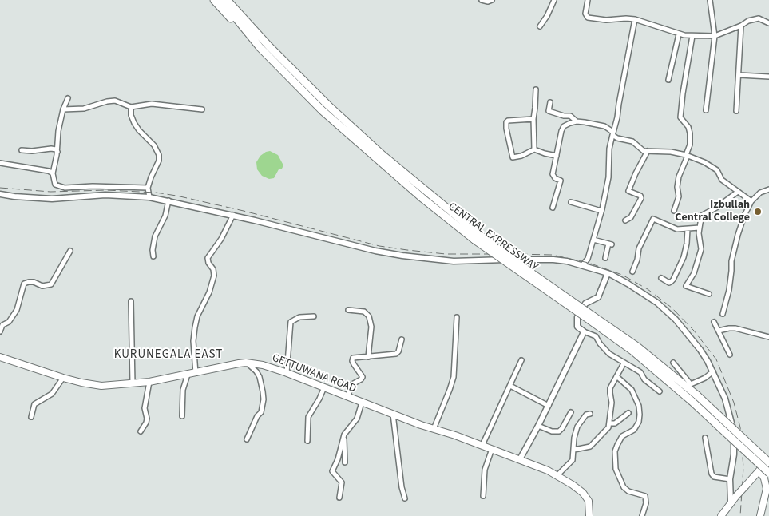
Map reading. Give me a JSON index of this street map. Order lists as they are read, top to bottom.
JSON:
{
  "streets": {
    "highway": ["CENTRAL EXPRESSWAY"],
    "main road": ["GETTUWANA ROAD"]
  },
  "districts": ["KURUNEGALA EAST"],
  "places": ["Izbullah Central College"]
}
